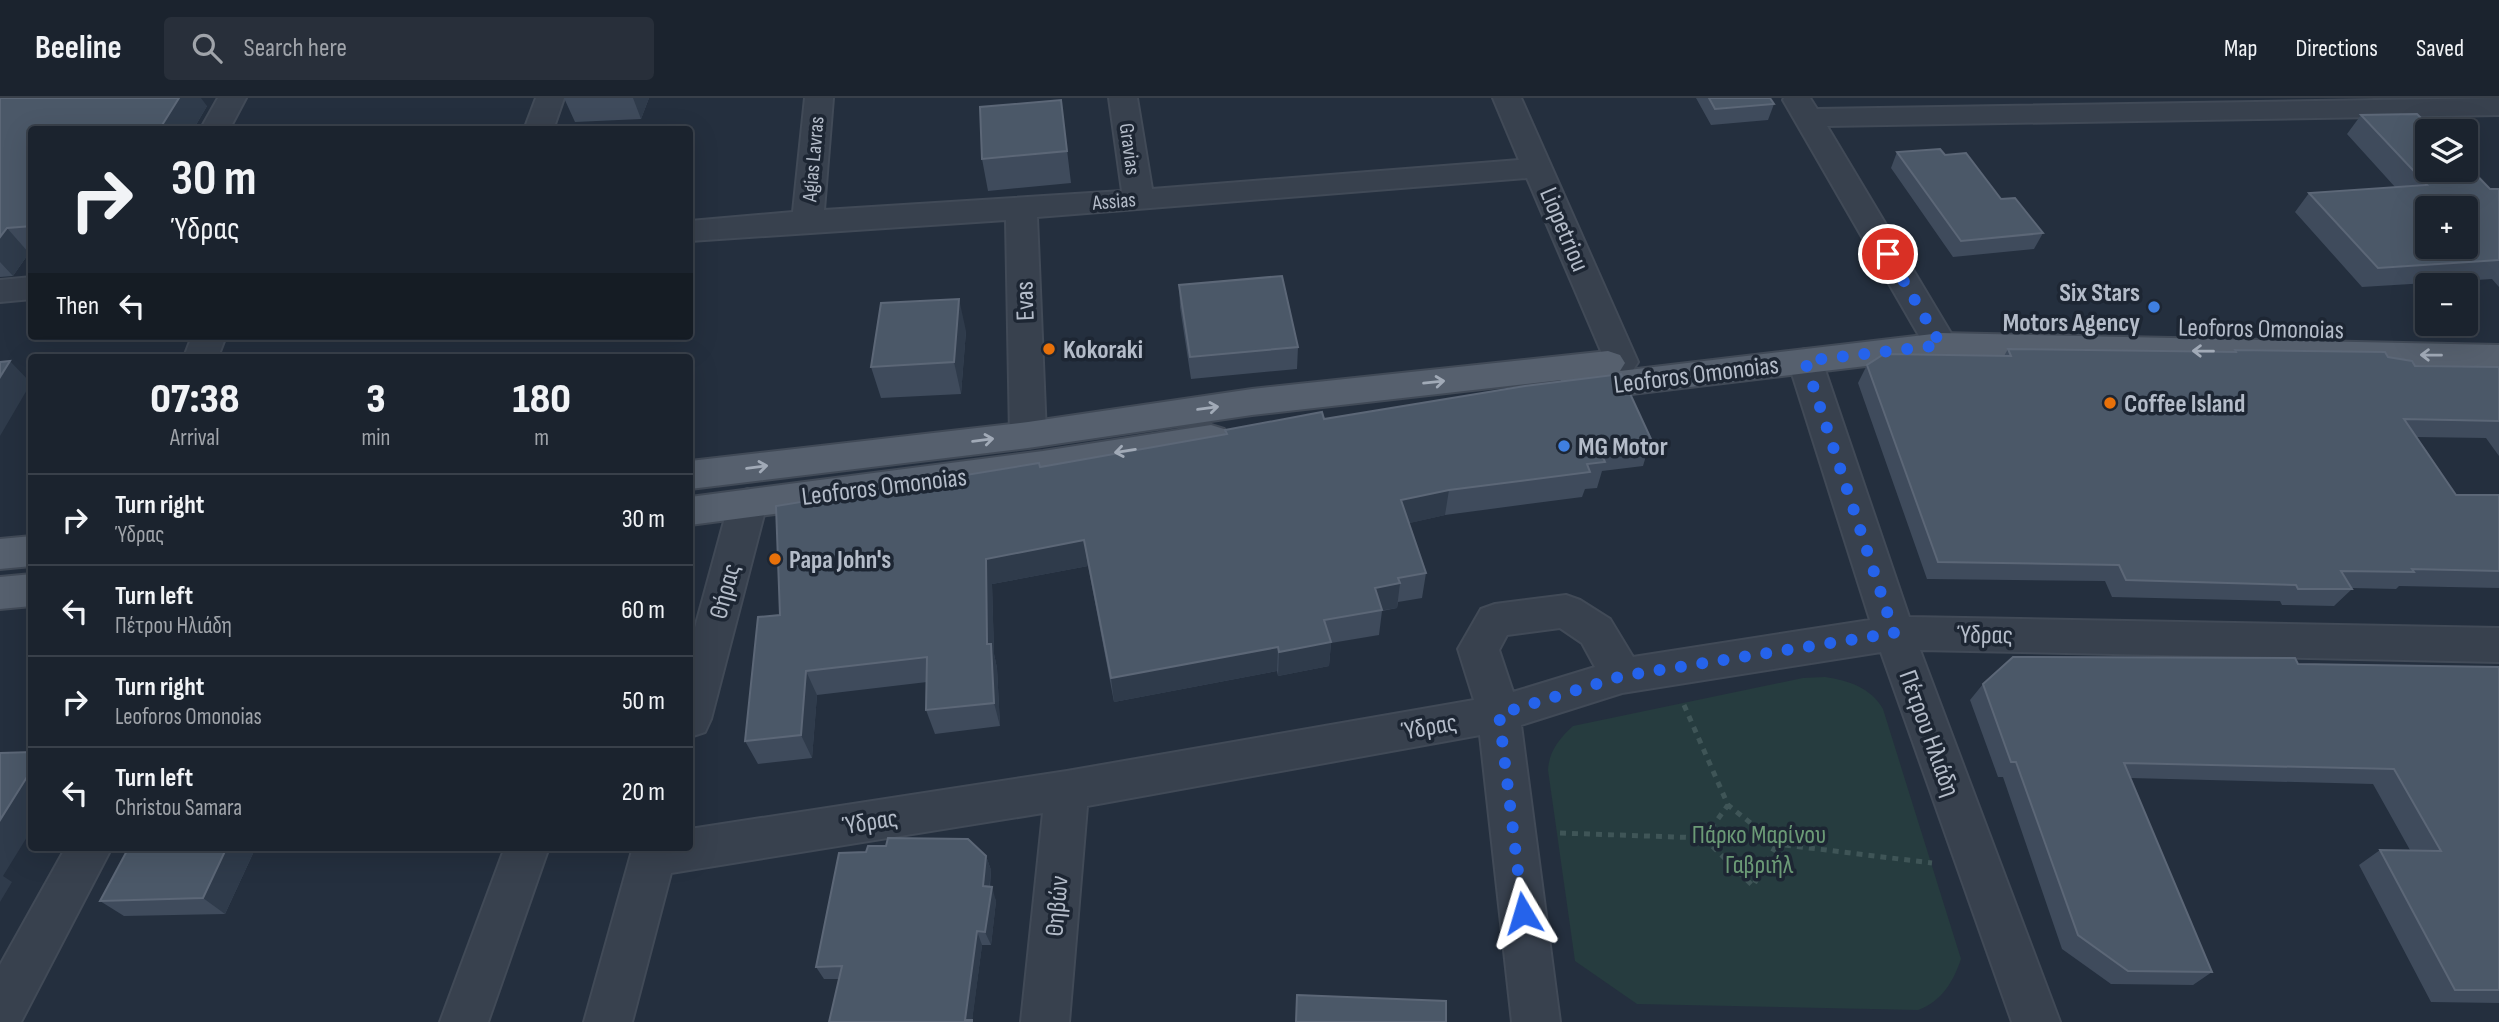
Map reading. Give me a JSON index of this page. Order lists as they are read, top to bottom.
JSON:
{
  "streets": {
    "main road": ["Leoforos Omonoias"],
    "street": [
      "Gravias",
      "Agias Lavras",
      "Assias",
      "Liopetriou",
      "Evas",
      "Θήρας",
      "Ύδρας",
      "Πέτρου Ηλιάδη",
      "Θηβών"
    ]
  },
  "crossings": [
    ["Gravias", "Assias"],
    ["Agias Lavras", "Assias"],
    ["Assias", "Liopetriou"],
    ["Assias", "Evas"],
    ["Liopetriou", "Leoforos Omonoias"],
    ["Evas", "Leoforos Omonoias"],
    ["Leoforos Omonoias", "Θήρας"],
    ["Leoforos Omonoias", "Πέτρου Ηλιάδη"],
    ["Ύδρας", "Πέτρου Ηλιάδη"],
    ["Ύδρας", "Θηβών"]
  ],
  "parks": ["Πάρκο Μαρίνου Γαβριήλ"],
  "places": [
    "Six Stars Motors Agency",
    "Kokoraki",
    "Coffee Island",
    "MG Motor",
    "Papa John's"
  ],
  "page": {
    "header": "Beeline",
    "search": "Search here",
    "nav": ["Map", "Directions", "Saved"],
    "map_buttons": ["+", "−"],
    "turn": ["30 m", "Ύδρας"],
    "then": "Then",
    "eta": [
      "07:38",
      "Arrival",
      "3",
      "min",
      "180",
      "m"
    ],
    "list": [
      {
        "name": "Turn right",
        "note": "Ύδρας",
        "value": "30 m"
      },
      {
        "name": "Turn left",
        "note": "Πέτρου Ηλιάδη",
        "value": "60 m"
      },
      {
        "name": "Turn right",
        "note": "Leoforos Omonoias",
        "value": "50 m"
      },
      {
        "name": "Turn left",
        "note": "Christou Samara",
        "value": "20 m"
      }
    ]
  }
}
